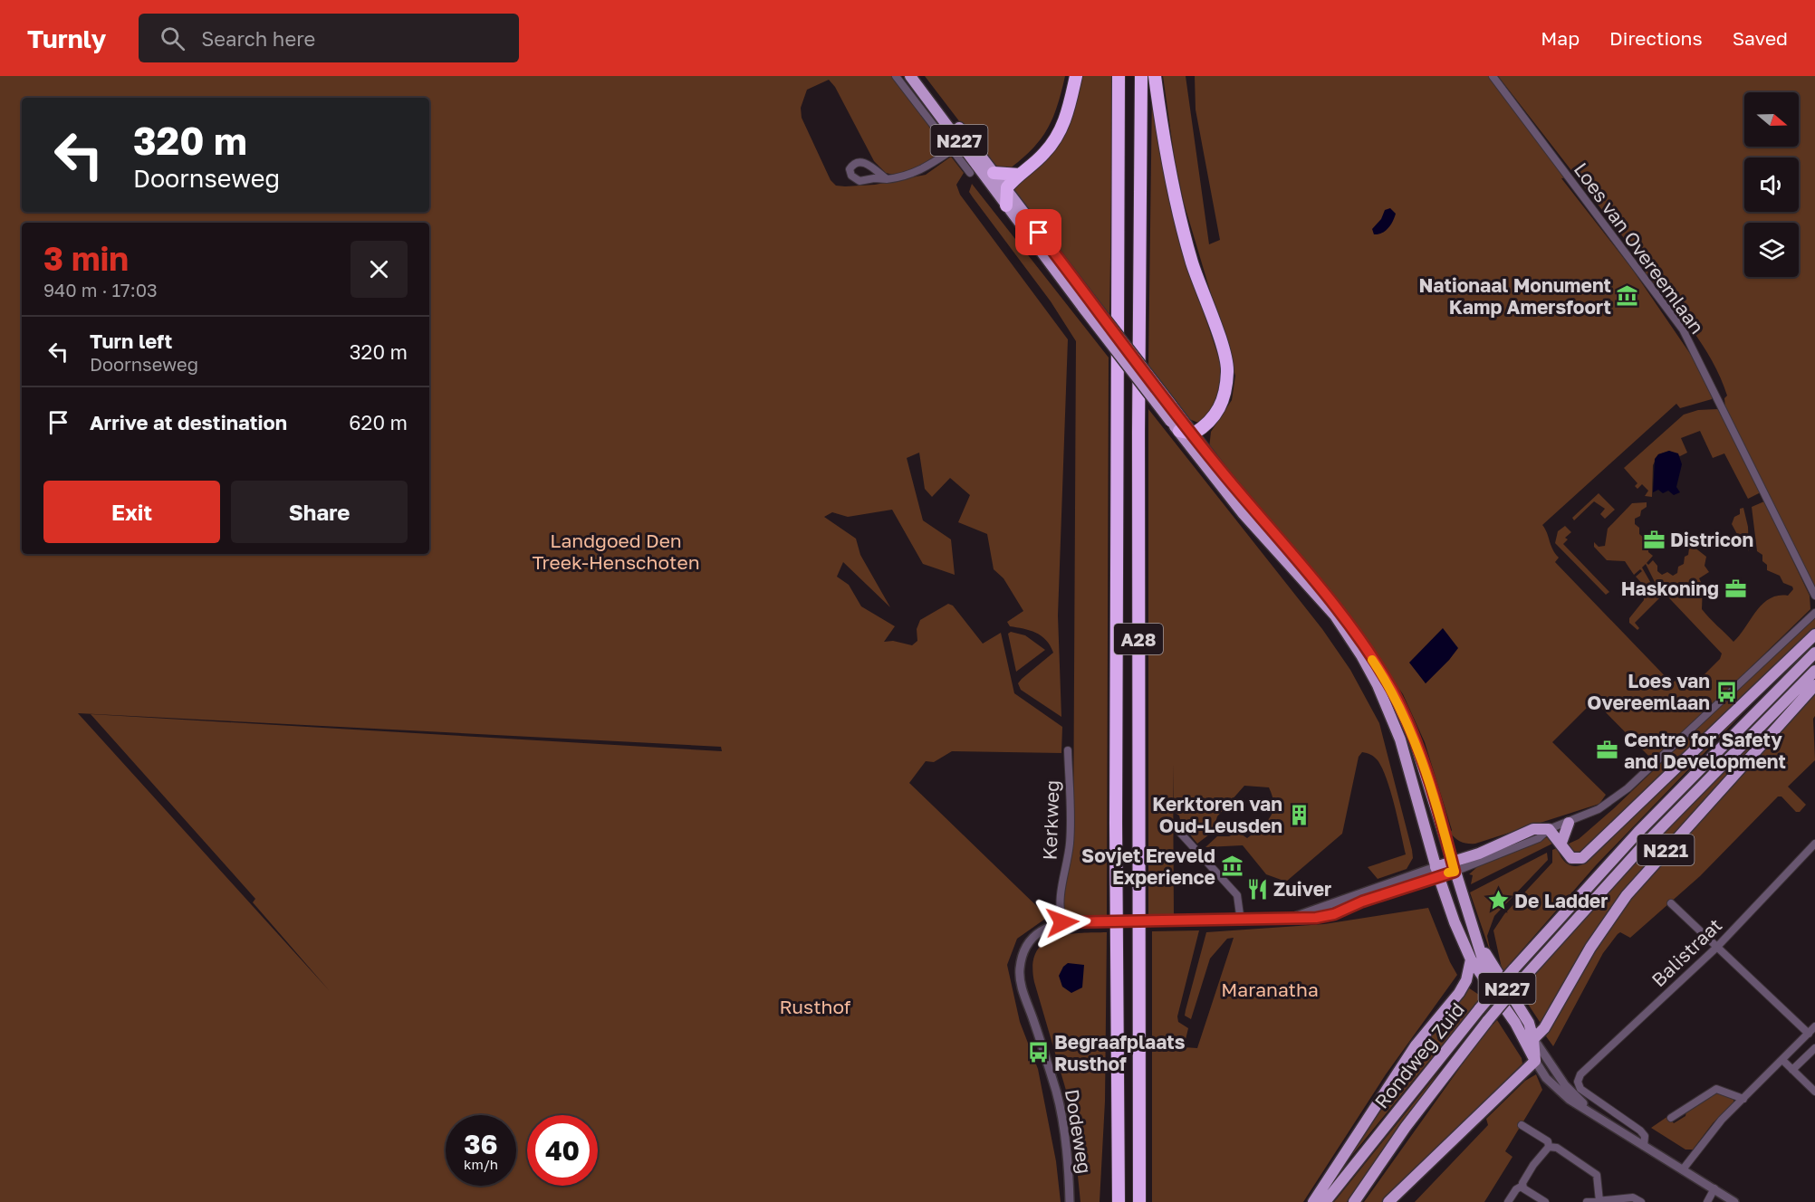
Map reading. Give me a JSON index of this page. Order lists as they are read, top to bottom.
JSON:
{
  "streets": {
    "highway": ["A28"],
    "main road": [
      "N227",
      "N221",
      "Rondweg Zuid",
      "Dodeweg"
    ],
    "street": ["Loes van Overeemlaan", "Kerkweg", "Balistraat"]
  },
  "crossings": [
    ["N227", "N221"],
    ["N227", "Dodeweg"],
    ["Kerkweg", "Dodeweg"],
    ["N221", "Dodeweg"]
  ],
  "parks": ["Landgoed Den Treek-Henschoten", "Maranatha", "Rusthof"],
  "places": {
    "museum": ["Nationaal Monument Kamp Amersfoort", "Sovjet Ereveld Experience"],
    "office": ["Districon", "Haskoning", "Centre for Safety and Development"],
    "bus stop": ["Loes van Overeemlaan", "Begraafplaats Rusthof"],
    "building": ["Kerktoren van Oud-Leusden"],
    "restaurant": ["Zuiver"],
    "place": ["De Ladder"]
  },
  "north": "right",
  "page": {
    "header": "Turnly",
    "search": "Search here",
    "nav": ["Map", "Directions", "Saved"],
    "turn": ["320 m", "Doornseweg"],
    "heading": ["3 min", "940 m · 17:03"],
    "list": [
      {
        "name": "Turn left",
        "note": "Doornseweg",
        "value": "320 m"
      },
      {
        "name": "Arrive at destination",
        "value": "620 m"
      }
    ],
    "buttons": ["Exit", "Share"],
    "speed": "36 km/h",
    "limit": "40"
  }
}
